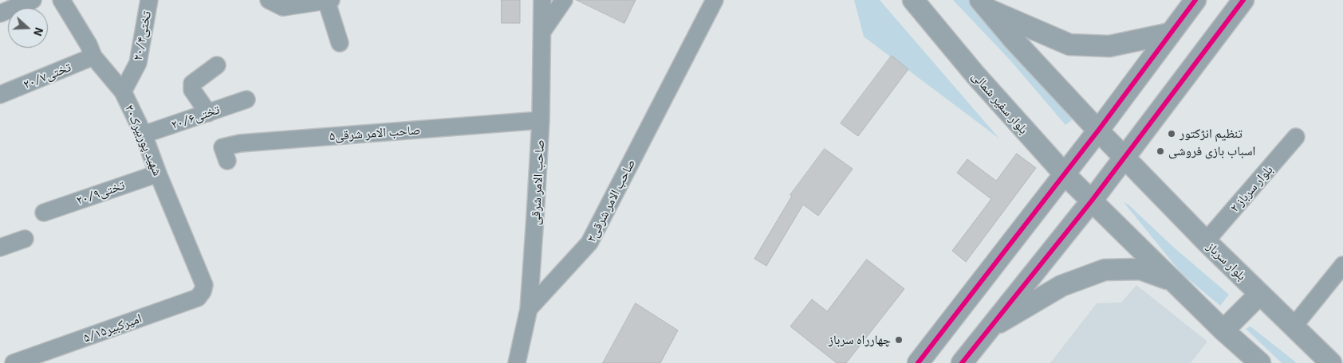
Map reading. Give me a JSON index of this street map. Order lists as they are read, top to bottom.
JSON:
{
  "streets": {
    "main road": ["بلوار سفیر شمالی", "بلوار سرباز"],
    "street": [
      "تختی۲۰/۴",
      "تختی۲۰/۷",
      "تختی۲۰/۶",
      "صاحب الامر شرقی۵",
      "شهید پوربیرک۲۰",
      "صاحب الامر شرقی",
      "۲ بلوار سرباز",
      "تختی۲۰/۹",
      "۲صاحب الامر شرقی",
      "امیرکبیر۵/۱۵"
    ]
  },
  "crossings": [
    ["تختی۲۰/۴", "شهید پوربیرک۲۰"],
    ["تختی۲۰/۷", "شهید پوربیرک۲۰"],
    ["تختی۲۰/۶", "شهید پوربیرک۲۰"],
    ["صاحب الامر شرقی۵", "صاحب الامر شرقی"],
    ["شهید پوربیرک۲۰", "تختی۲۰/۹"],
    ["شهید پوربیرک۲۰", "امیرکبیر۵/۱۵"],
    ["صاحب الامر شرقی", "۲صاحب الامر شرقی"],
    ["۲ بلوار سرباز", "بلوار سرباز"]
  ],
  "places": ["تنظیم انژکتور", "اسباب بازی فروشی", "چهارراه سرباز"],
  "north": "right"
}
